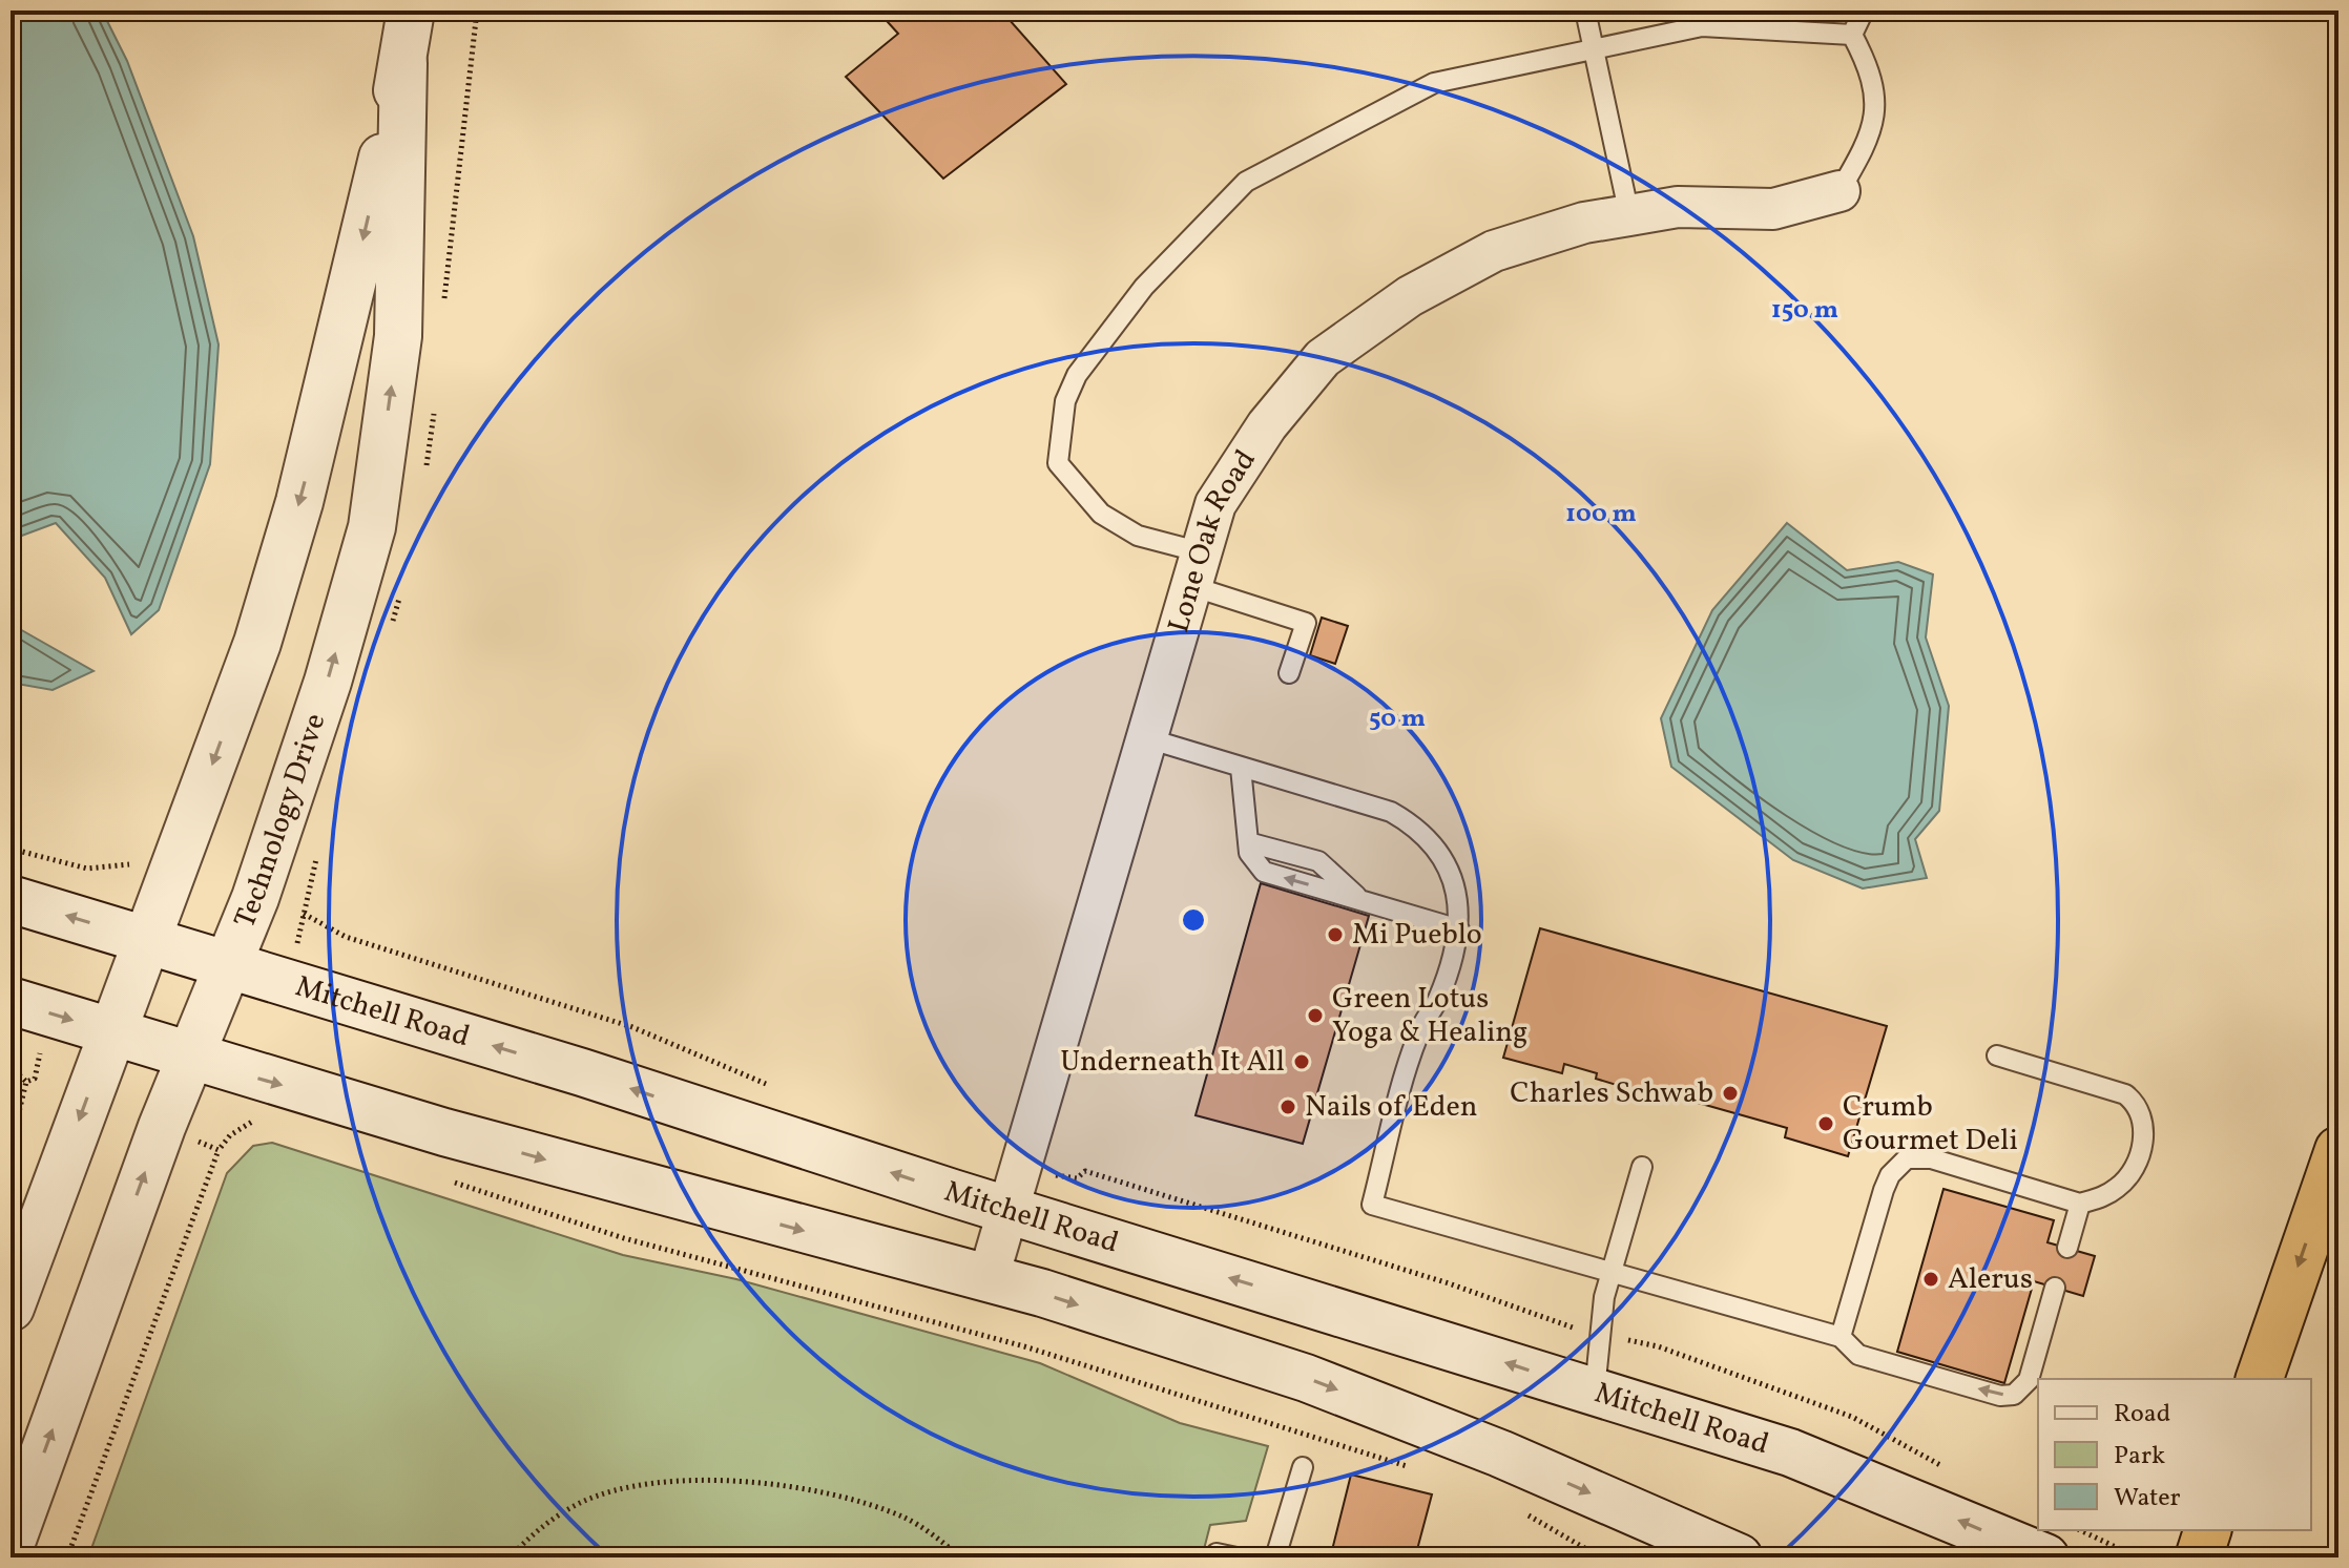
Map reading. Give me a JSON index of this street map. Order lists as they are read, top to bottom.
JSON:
{
  "streets": {
    "main road": ["Technology Drive", "Mitchell Road"],
    "street": ["Lone Oak Road"]
  },
  "crossings": [
    ["Lone Oak Road", "Mitchell Road"],
    ["Technology Drive", "Mitchell Road"]
  ],
  "places": [
    "Mi Pueblo",
    "Green Lotus Yoga & Healing",
    "Underneath It All",
    "Charles Schwab",
    "Nails of Eden",
    "Crumb Gourmet Deli",
    "Alerus"
  ],
  "legend": ["Road", "Park", "Water"],
  "rings": ["150 m", "100 m", "50 m"]
}
